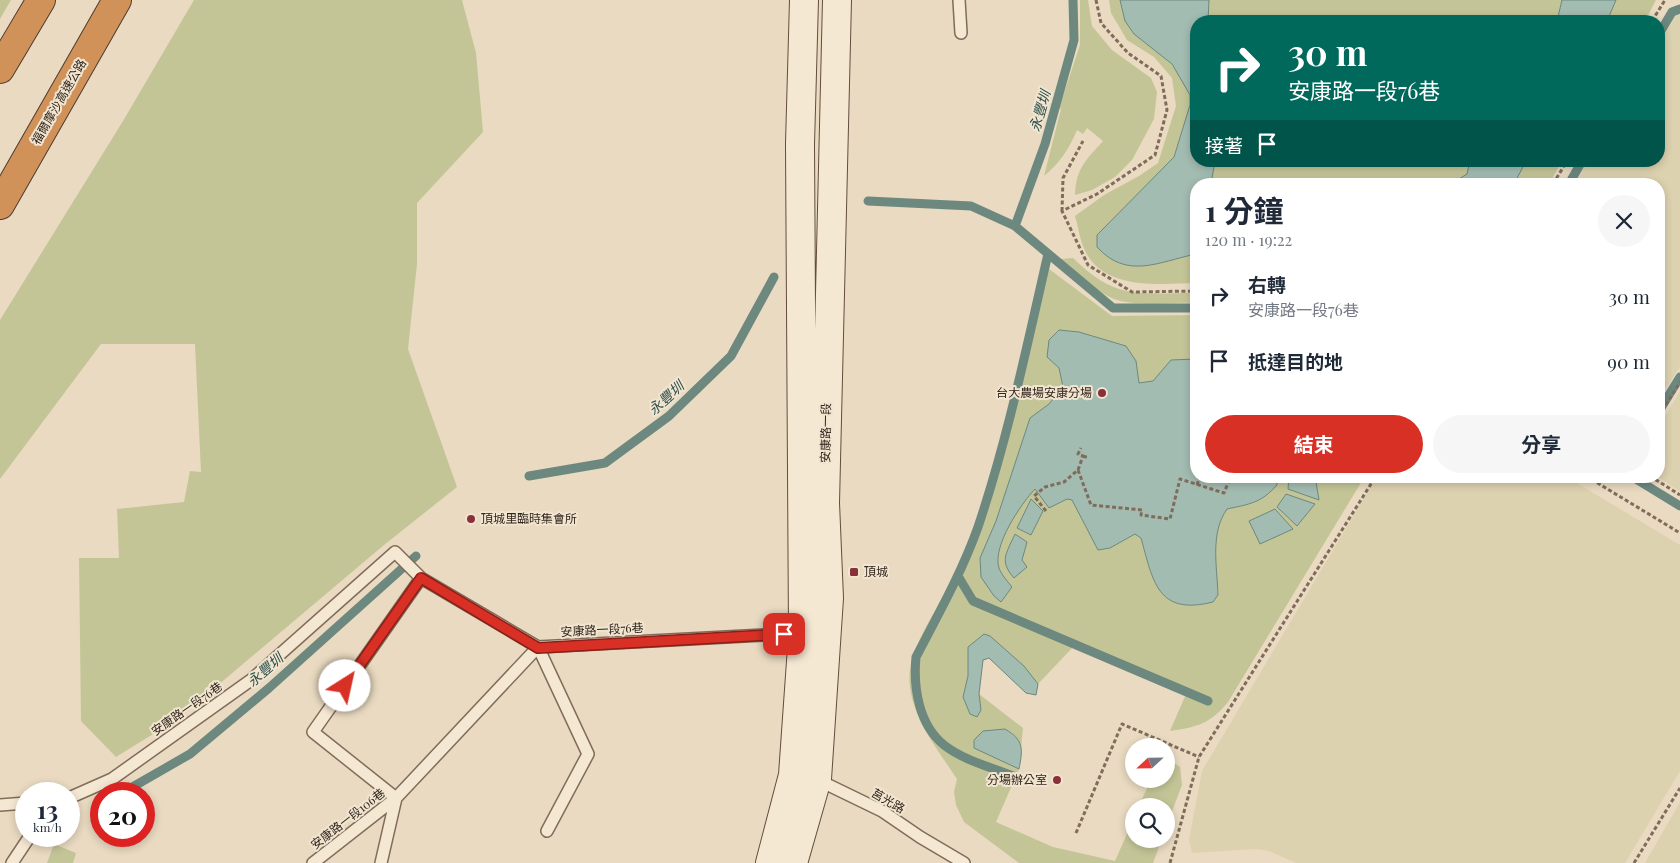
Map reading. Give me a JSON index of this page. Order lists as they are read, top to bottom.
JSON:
{
  "streets": {
    "highway": ["福爾摩沙高速公路"],
    "main road": ["安康路一段"],
    "lane": ["安康路一段76巷", "莒光路", "安康路一段106巷"]
  },
  "crossings": [
    ["安康路一段", "安康路一段76巷"],
    ["安康路一段", "莒光路"]
  ],
  "water": ["永豐圳"],
  "places": {
    "other": ["台大農場安康分場", "頂城里臨時集會所", "分場辦公室"],
    "transit": ["頂城"]
  },
  "north": "left",
  "page": {
    "turn": ["30 m", "安康路一段76巷"],
    "then": "接著",
    "heading": ["1 分鐘", "120 m · 19:22"],
    "list": [
      {
        "name": "右轉",
        "note": "安康路一段76巷",
        "value": "30 m"
      },
      {
        "name": "抵達目的地",
        "value": "90 m"
      }
    ],
    "buttons": ["結束", "分享"],
    "speed": "13 km/h",
    "limit": "20"
  }
}
